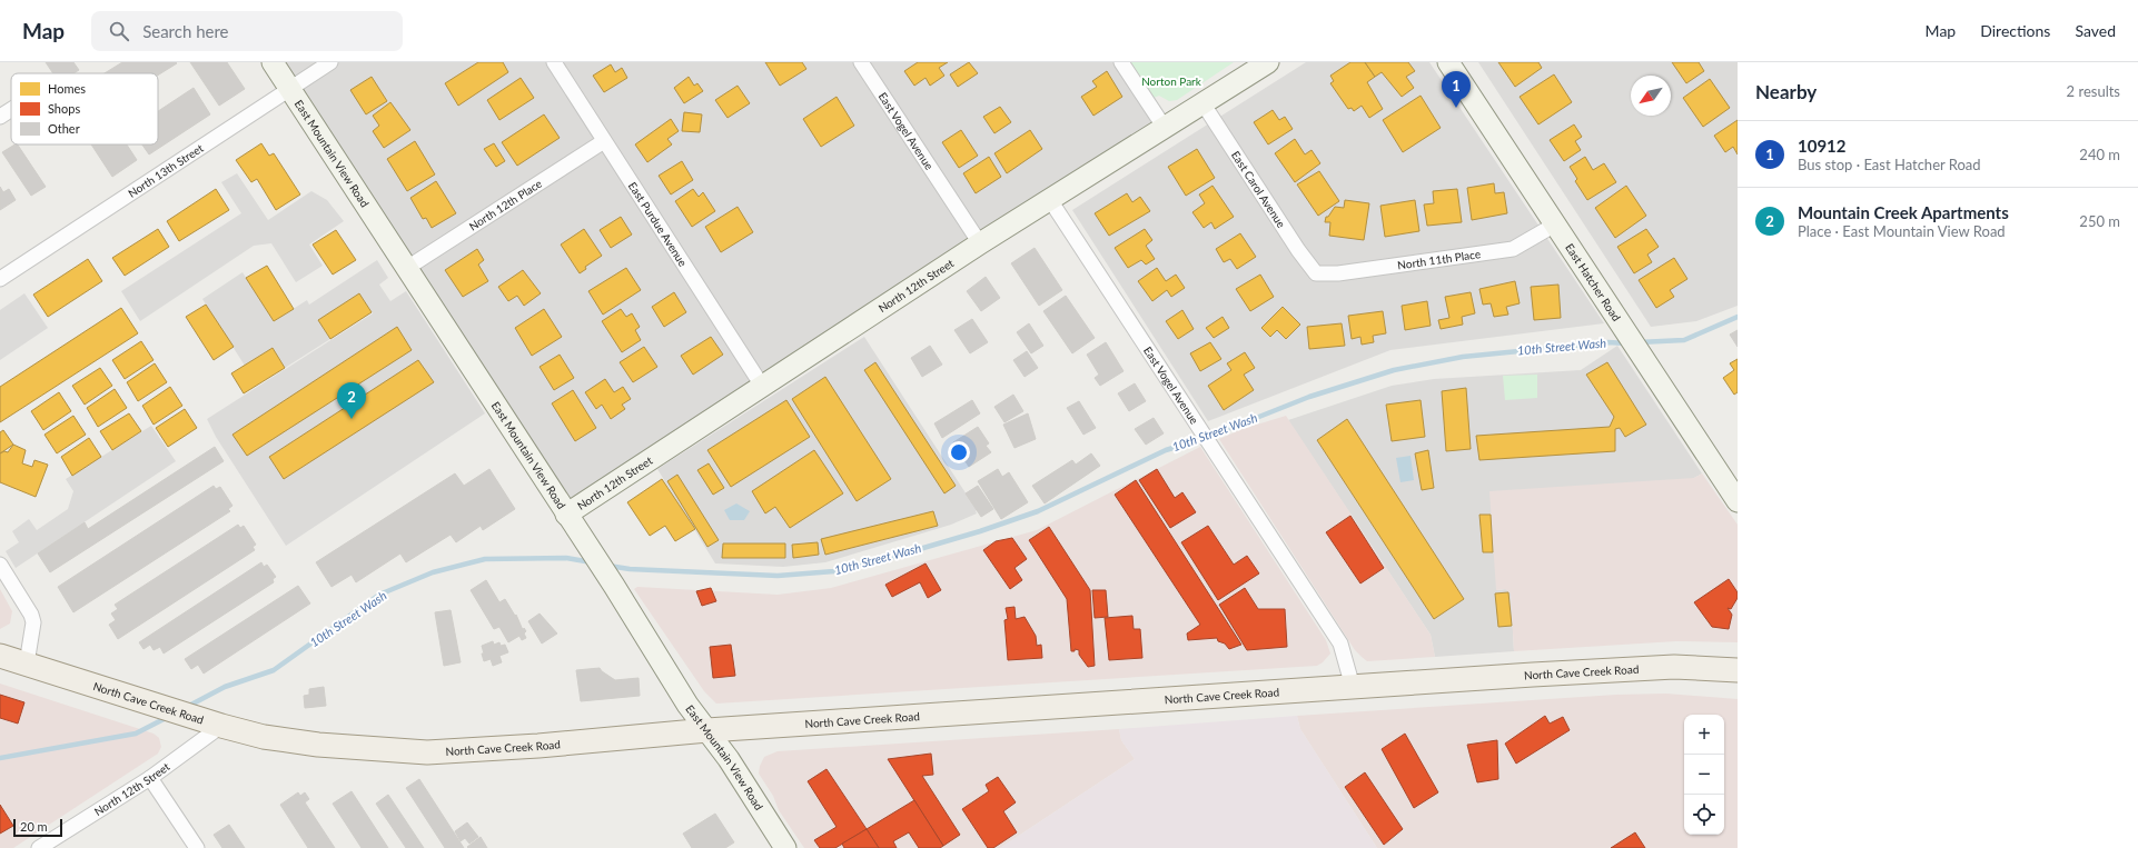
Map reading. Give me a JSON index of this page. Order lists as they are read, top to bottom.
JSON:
{
  "streets": {
    "main road": ["North Cave Creek Road"],
    "street": [
      "East Vogel Avenue",
      "East Mountain View Road",
      "North 13th Street",
      "East Carol Avenue",
      "North 12th Place",
      "East Purdue Avenue",
      "North 11th Place",
      "East Hatcher Road",
      "North 12th Street"
    ]
  },
  "crossings": [
    ["East Vogel Avenue", "North 12th Street"],
    ["East Vogel Avenue", "North Cave Creek Road"],
    ["East Mountain View Road", "North 13th Street"],
    ["East Mountain View Road", "North 12th Place"],
    ["East Mountain View Road", "North 12th Street"],
    ["East Mountain View Road", "North Cave Creek Road"],
    ["East Carol Avenue", "North 11th Place"],
    ["East Carol Avenue", "North 12th Street"],
    ["North 12th Place", "East Purdue Avenue"],
    ["East Purdue Avenue", "North 12th Street"],
    ["North 11th Place", "East Hatcher Road"],
    ["North 12th Street", "North Cave Creek Road"]
  ],
  "water": ["10th Street Wash"],
  "parks": ["Norton Park"],
  "legend": ["Homes", "Shops", "Other"],
  "scale_bar": "20 m",
  "north": "bottom left",
  "page": {
    "header": "Map",
    "search": "Search here",
    "nav": ["Map", "Directions", "Saved"],
    "heading": ["Nearby", "2 results"],
    "pins": ["1", "2"],
    "list": [
      {
        "mark": "1",
        "name": "10912",
        "note": "Bus stop · East Hatcher Road",
        "value": "240 m"
      },
      {
        "mark": "2",
        "name": "Mountain Creek Apartments",
        "note": "Place · East Mountain View Road",
        "value": "250 m"
      }
    ],
    "map_buttons": ["+", "−"],
    "scale": "20 m"
  }
}
